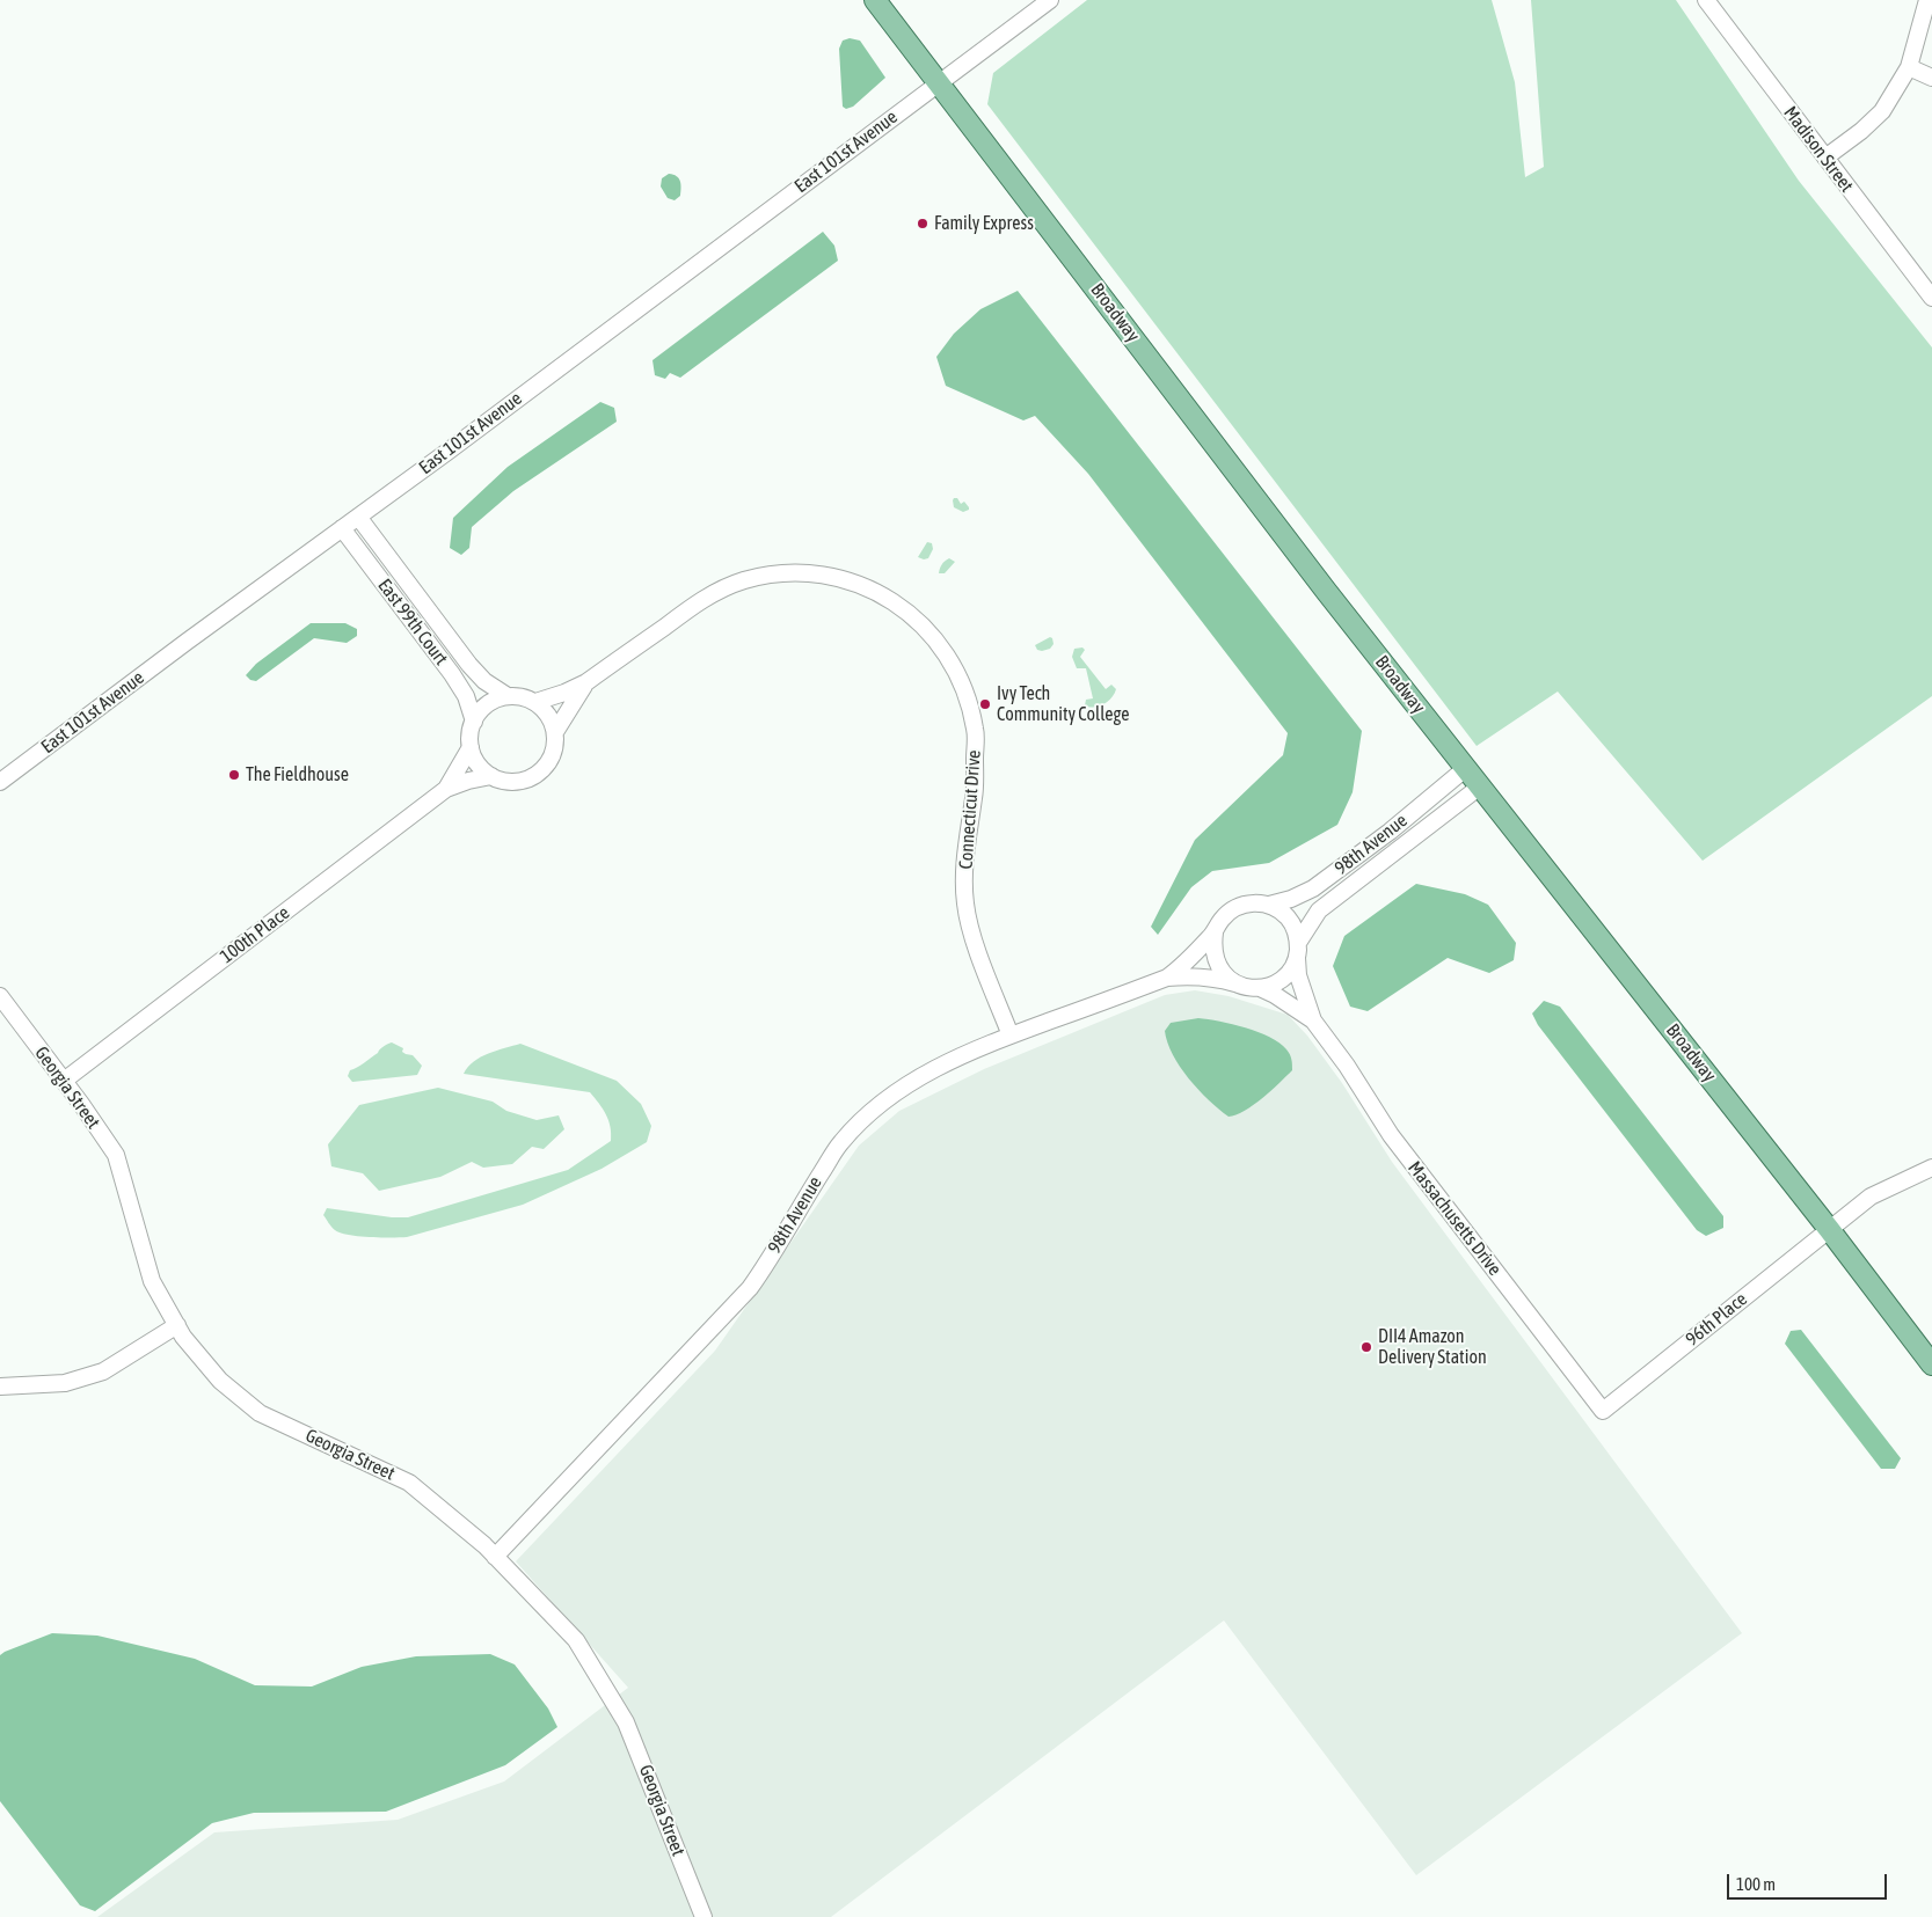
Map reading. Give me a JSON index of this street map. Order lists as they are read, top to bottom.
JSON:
{
  "streets": {
    "main road": ["Broadway"],
    "street": [
      "Madison Street",
      "East 101st Avenue",
      "East 99th Court",
      "Connecticut Drive",
      "98th Avenue",
      "100th Place",
      "Georgia Street",
      "Massachusetts Drive",
      "96th Place"
    ]
  },
  "crossings": [
    ["East 101st Avenue", "Broadway"],
    ["East 101st Avenue", "East 99th Court"],
    ["Broadway", "98th Avenue"],
    ["Broadway", "96th Place"],
    ["East 99th Court", "Connecticut Drive"],
    ["East 99th Court", "100th Place"],
    ["Connecticut Drive", "98th Avenue"],
    ["Connecticut Drive", "100th Place"],
    ["98th Avenue", "Georgia Street"],
    ["100th Place", "Georgia Street"],
    ["Massachusetts Drive", "96th Place"]
  ],
  "places": [
    "Family Express",
    "Ivy Tech Community College",
    "The Fieldhouse",
    "DII4 Amazon Delivery Station"
  ],
  "scale_bar": "100 m"
}
